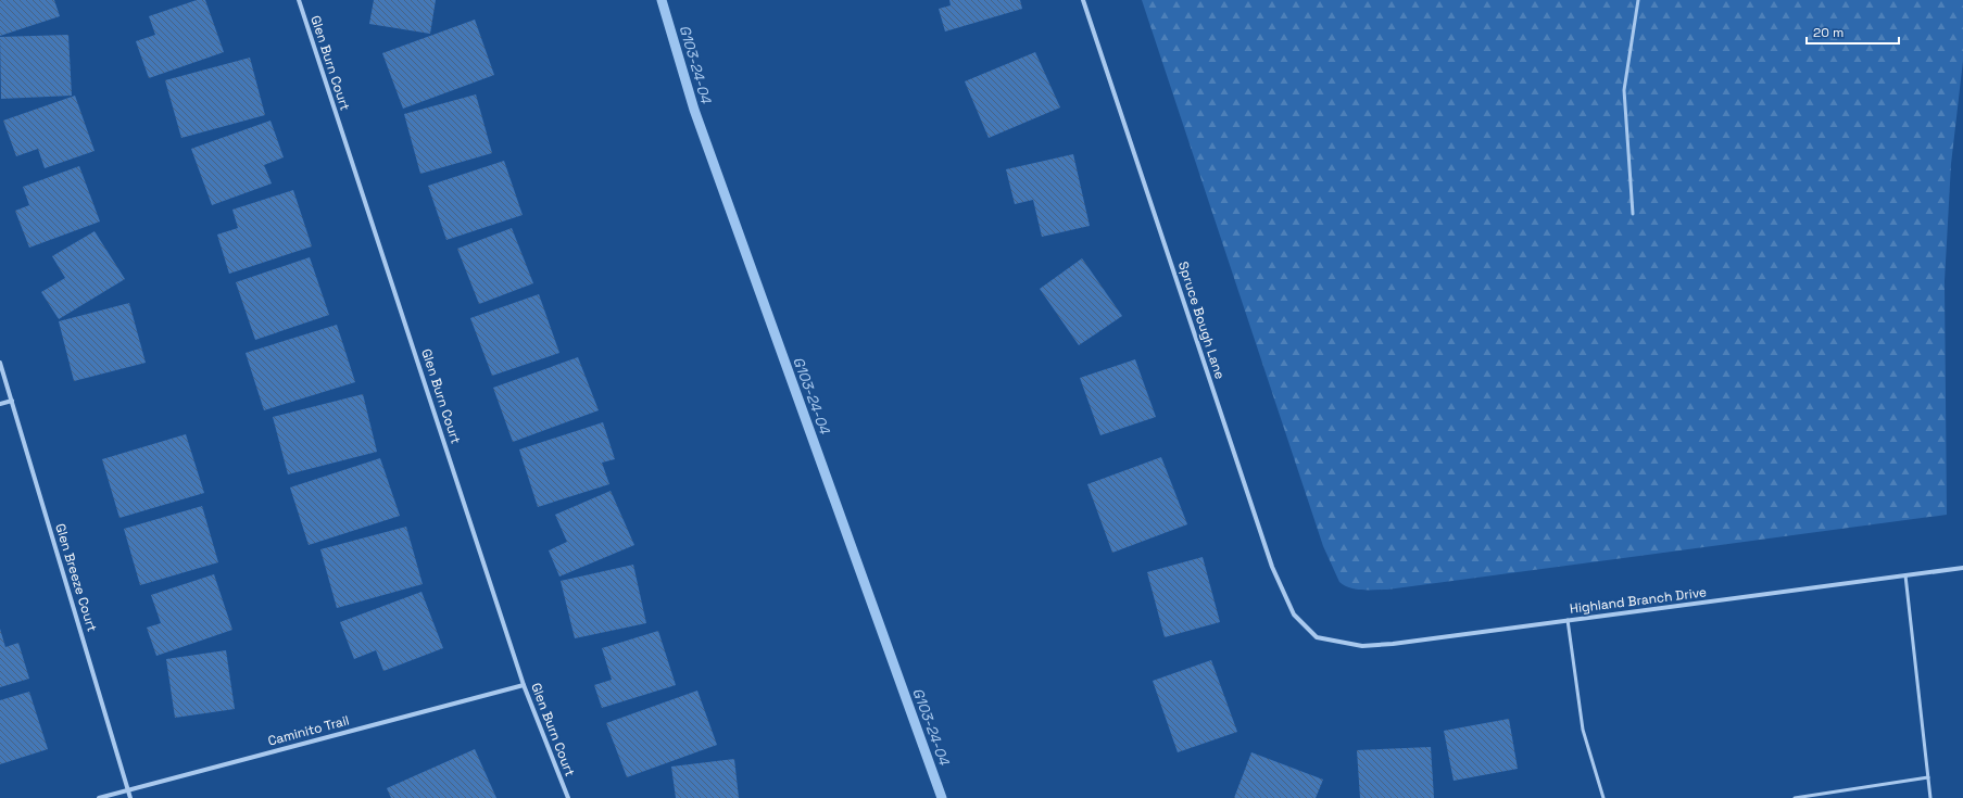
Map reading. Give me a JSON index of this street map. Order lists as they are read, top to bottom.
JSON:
{
  "streets": {
    "street": [
      "Glen Burn Court",
      "Spruce Bough Lane",
      "Glen Breeze Court",
      "Highland Branch Drive",
      "Caminito Trail"
    ]
  },
  "crossings": [
    ["Glen Burn Court", "Caminito Trail"],
    ["Spruce Bough Lane", "Highland Branch Drive"],
    ["Glen Breeze Court", "Caminito Trail"]
  ],
  "water": ["G103-24-04"],
  "scale_bar": "20 m"
}
